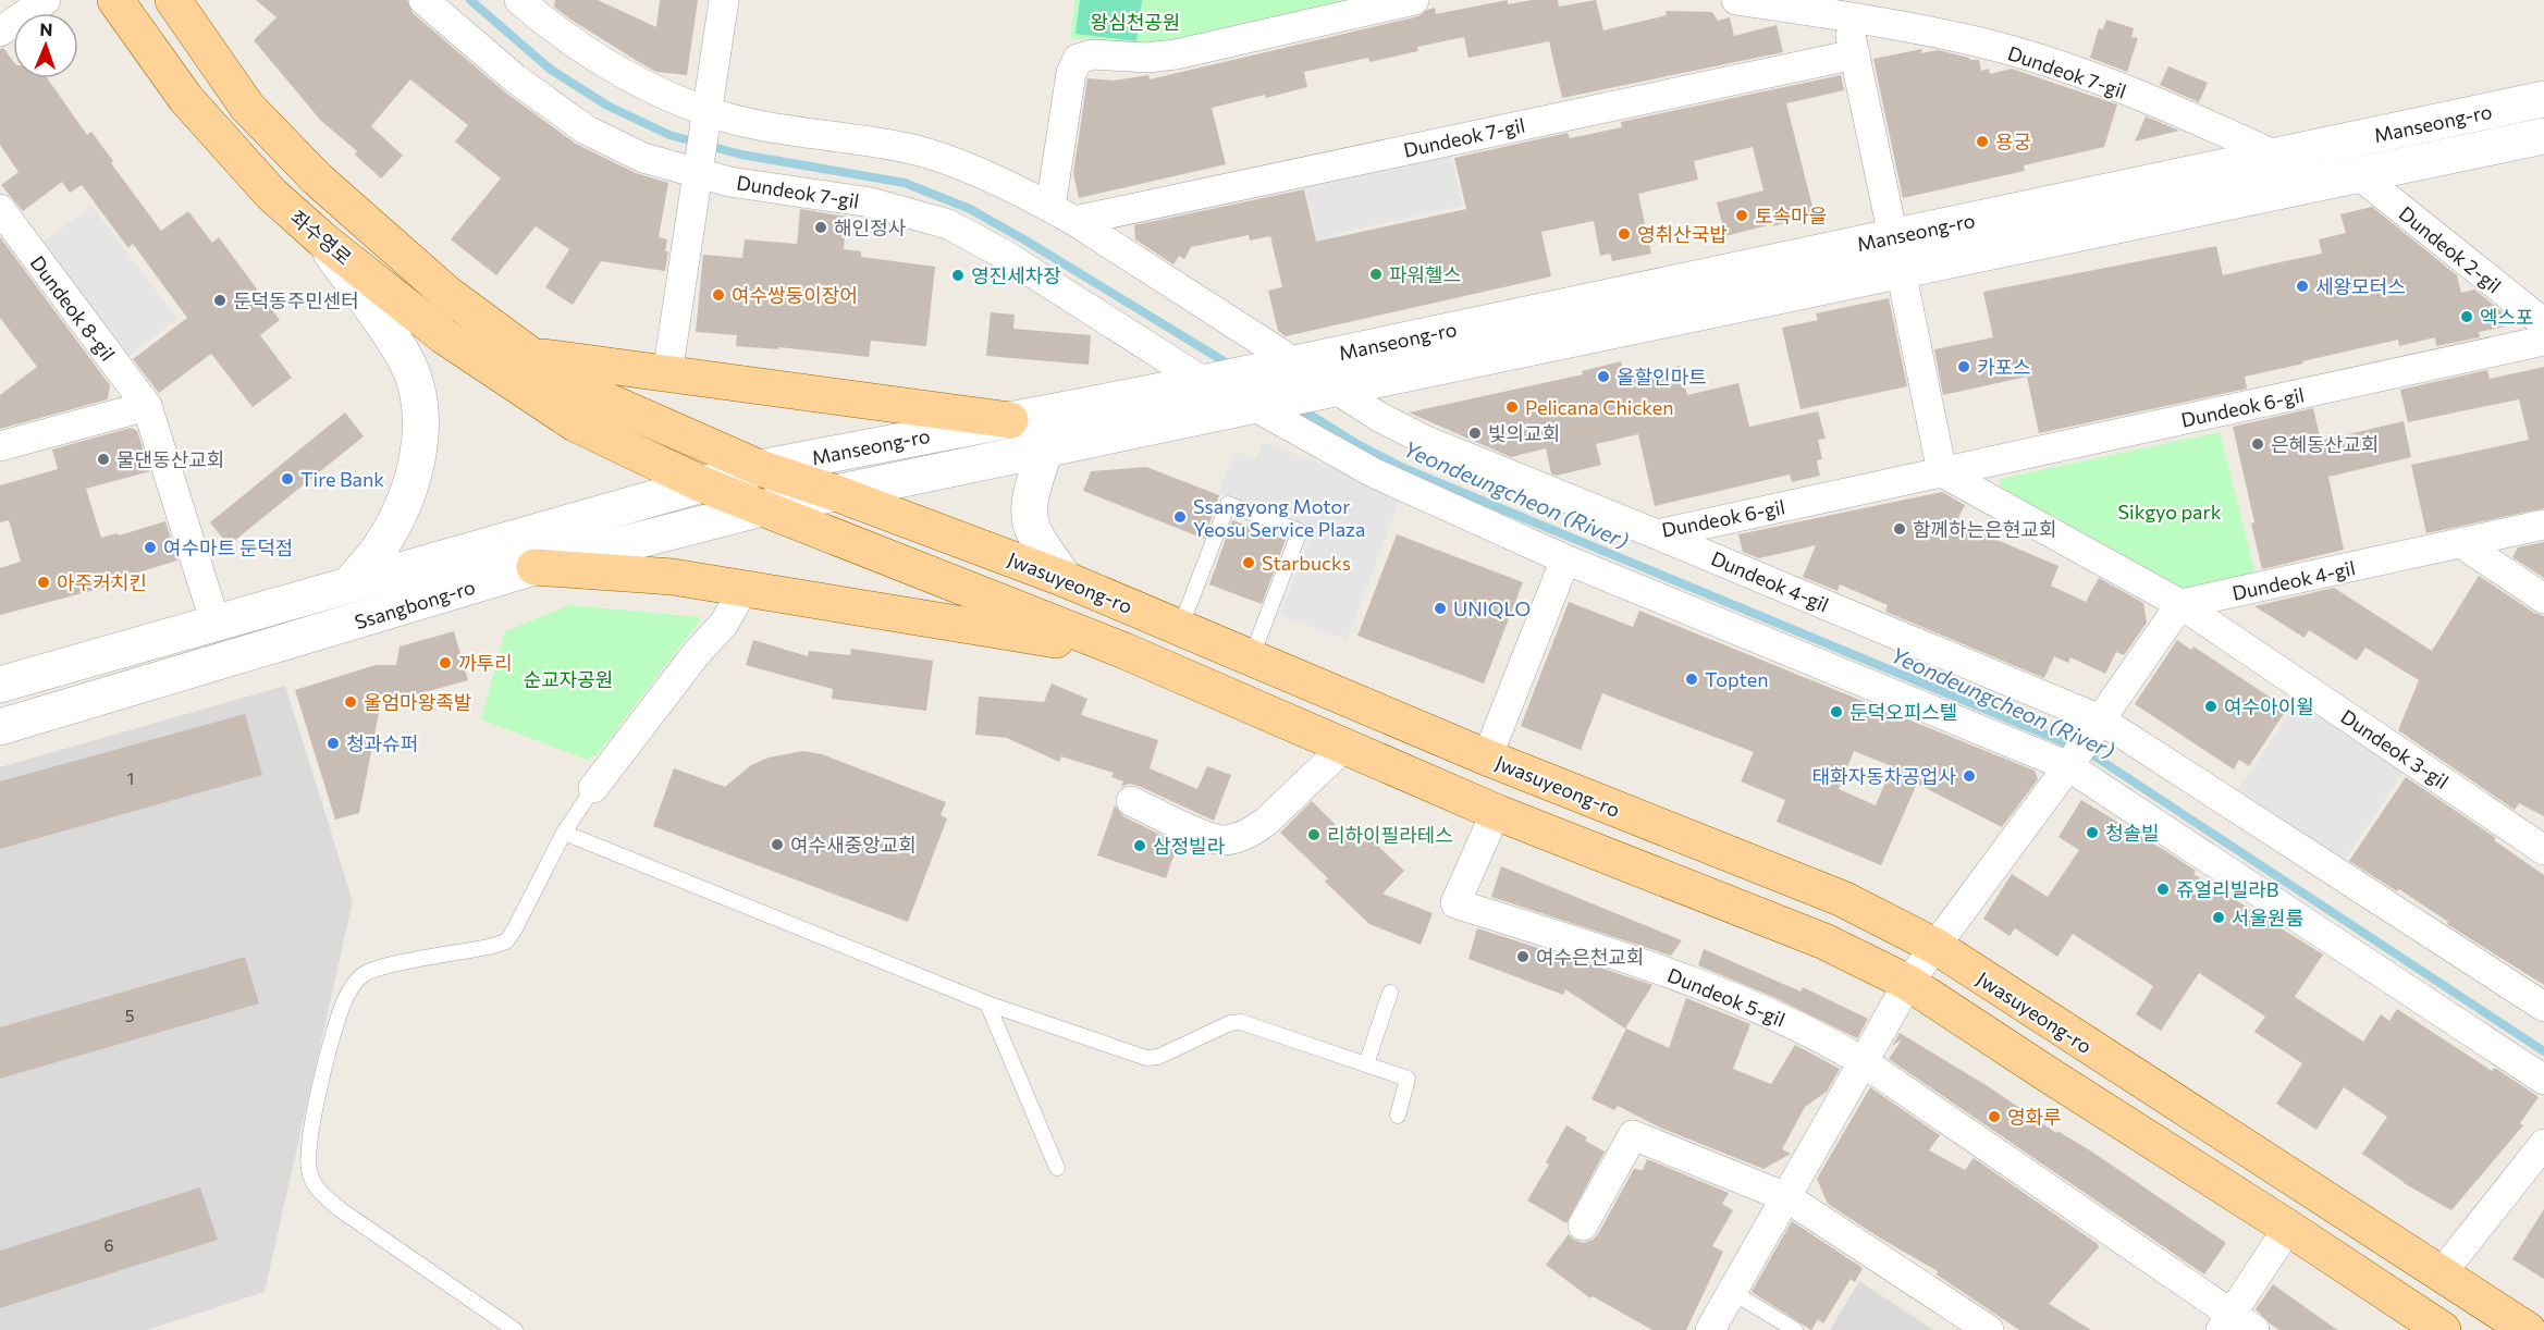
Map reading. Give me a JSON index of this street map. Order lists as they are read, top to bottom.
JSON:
{
  "streets": {
    "main road": ["좌수영로", "Jwasuyeong-ro"],
    "street": [
      "Dundeok 7-gil",
      "Manseong-ro",
      "Dundeok 2-gil",
      "Dundeok 8-gil",
      "Dundeok 6-gil",
      "Dundeok 4-gil",
      "Ssangbong-ro",
      "Dundeok 3-gil",
      "Dundeok 5-gil"
    ]
  },
  "crossings": [
    ["Dundeok 7-gil", "Manseong-ro"],
    ["Manseong-ro", "Dundeok 2-gil"],
    ["Manseong-ro", "Dundeok 6-gil"],
    ["Manseong-ro", "Jwasuyeong-ro"],
    ["Manseong-ro", "Ssangbong-ro"],
    ["좌수영로", "Jwasuyeong-ro"],
    ["좌수영로", "Ssangbong-ro"],
    ["Dundeok 8-gil", "Ssangbong-ro"],
    ["Dundeok 6-gil", "Dundeok 4-gil"],
    ["Dundeok 4-gil", "Dundeok 3-gil"],
    ["Jwasuyeong-ro", "Ssangbong-ro"]
  ],
  "water": ["Yeondeungcheon (River)"],
  "parks": ["왕심천공원", "Sikgyo park", "순교자공원"],
  "places": [
    "용궁",
    "토속마을",
    "해인정사",
    "영취산국밥",
    "파워헬스",
    "영진세차장",
    "세왕모터스",
    "여수쌍둥이장어",
    "둔덕동주민센터",
    "엑스포",
    "카포스",
    "올할인마트",
    "Pelicana Chicken",
    "빛의교회",
    "은혜동산교회",
    "물댄동산교회",
    "Tire Bank",
    "Ssangyong Motor Yeosu Service Plaza",
    "함께하는은현교회",
    "여수마트 둔덕점",
    "Starbucks",
    "아주커치킨",
    "UNIQLO",
    "까투리",
    "Topten",
    "울엄마왕족발",
    "여수아이윌",
    "둔덕오피스텔",
    "청과슈퍼",
    "태화자동차공업사",
    "청솔빌",
    "리하이필라테스",
    "여수새중앙교회",
    "삼정빌라",
    "쥬얼리빌라B",
    "서울원룸",
    "여수은천교회",
    "영화루"
  ],
  "house_numbers": ["1", "5", "6"],
  "north": "top"
}
